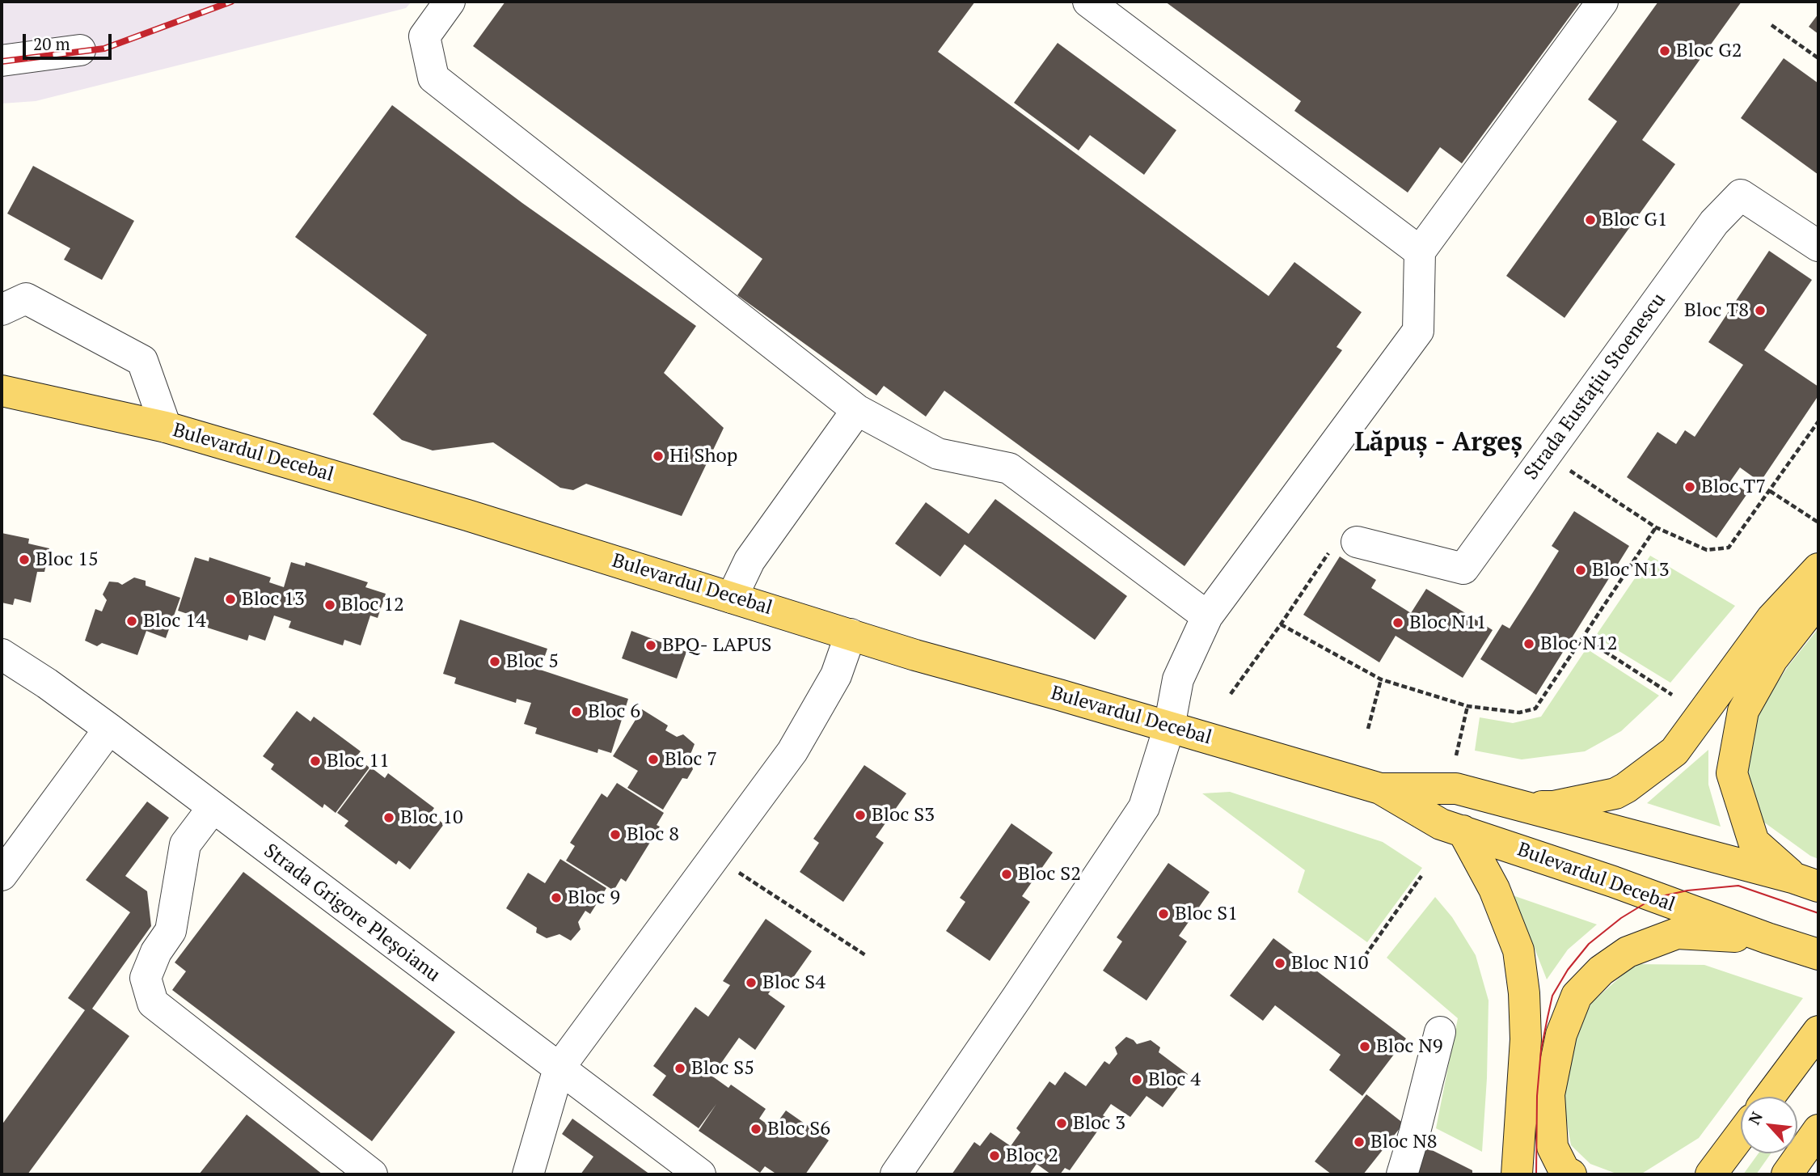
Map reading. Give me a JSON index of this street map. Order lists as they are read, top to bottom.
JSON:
{
  "streets": {
    "main road": ["Bulevardul Decebal"],
    "street": ["Strada Eustațiu Stoenescu", "Strada Grigore Pleșoianu"]
  },
  "districts": ["Lăpuș - Argeș"],
  "places": [
    "Bloc G2",
    "Bloc G1",
    "Bloc T8",
    "Hi Shop",
    "Bloc T7",
    "Bloc 15",
    "Bloc N13",
    "Bloc 13",
    "Bloc 12",
    "Bloc 14",
    "Bloc N11",
    "Bloc N12",
    "BPQ- LAPUS",
    "Bloc 5",
    "Bloc 6",
    "Bloc 7",
    "Bloc 11",
    "Bloc S3",
    "Bloc 10",
    "Bloc 8",
    "Bloc S2",
    "Bloc 9",
    "Bloc S1",
    "Bloc N10",
    "Bloc S4",
    "Bloc N9",
    "Bloc S5",
    "Bloc 4",
    "Bloc 3",
    "Bloc S6",
    "Bloc N8",
    "Bloc 2"
  ],
  "scale_bar": "20 m",
  "north": "top left"
}
